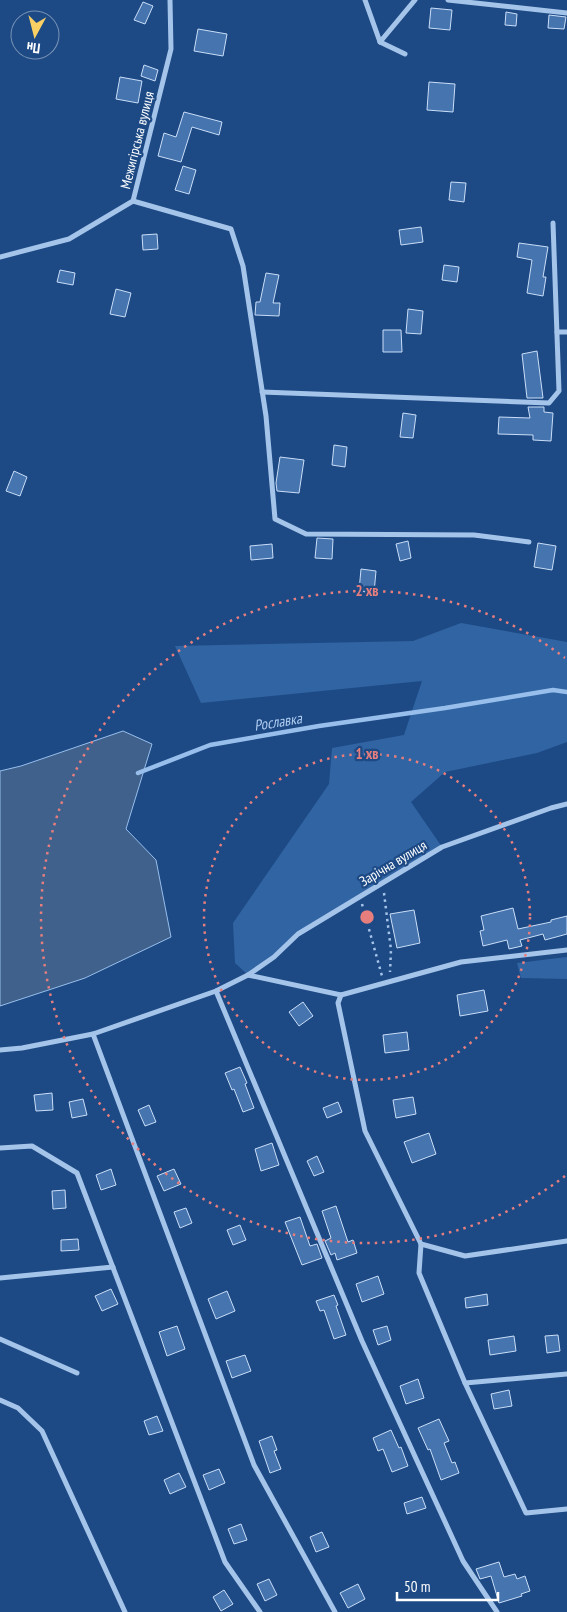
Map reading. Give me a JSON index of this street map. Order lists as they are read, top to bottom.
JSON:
{
  "streets": {
    "street": ["Межигірська вулиця", "Зарічна вулиця"]
  },
  "water": ["Рославка"],
  "scale_bar": "50 m",
  "north": "bottom",
  "rings": ["2 хв", "1 хв"]
}
